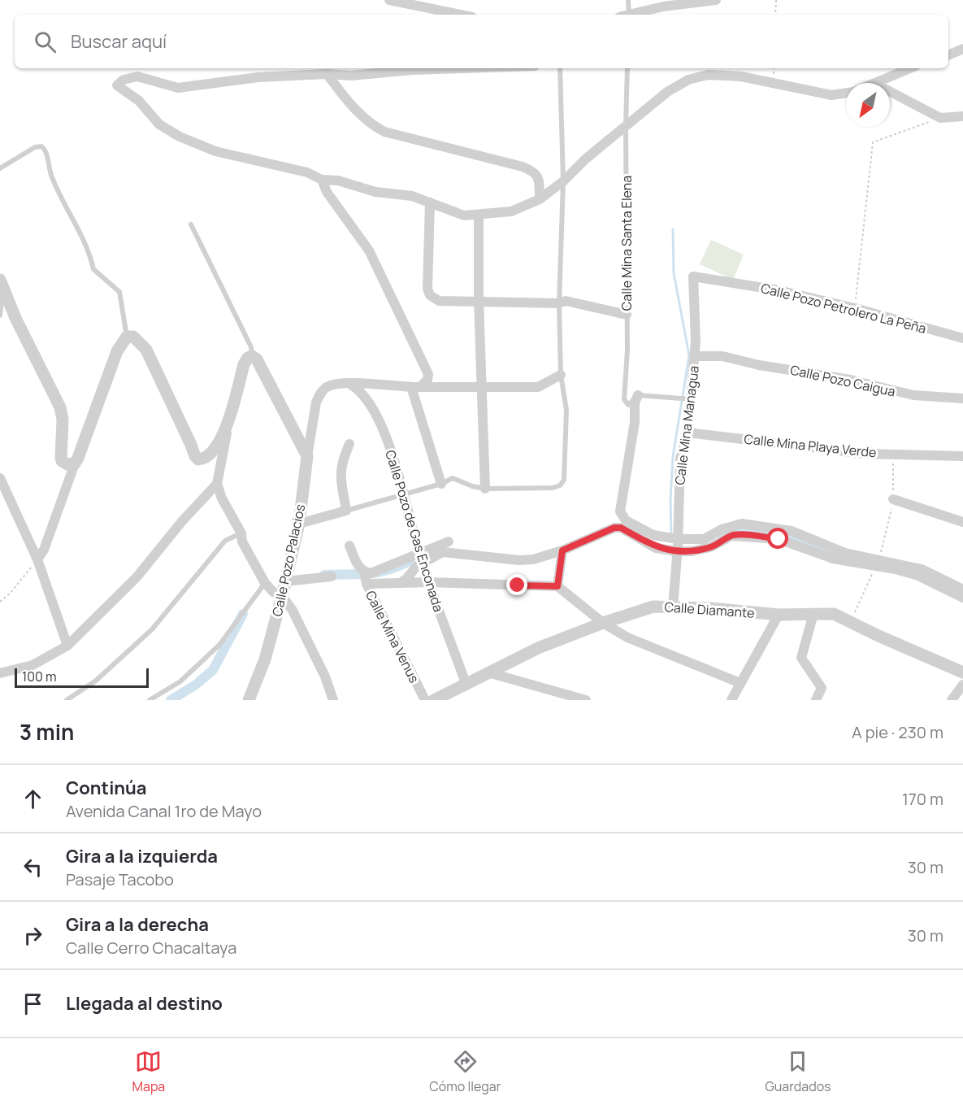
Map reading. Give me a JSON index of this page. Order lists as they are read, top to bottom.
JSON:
{
  "streets": {
    "street": [
      "Calle Pozo Petrolero La Peña",
      "Calle Pozo Caigua",
      "Calle Mina Managua",
      "Calle Mina Playa Verde",
      "Calle Pozo de Gas Enconada",
      "Calle Pozo Palacios",
      "Calle Diamante",
      "Calle Mina Venus"
    ],
    "lane": ["Calle Mina Santa Elena"]
  },
  "crossings": [
    ["Calle Mina Santa Elena", "Calle Mina Managua"],
    ["Calle Pozo Petrolero La Peña", "Calle Mina Managua"],
    ["Calle Pozo Caigua", "Calle Mina Managua"],
    ["Calle Mina Managua", "Calle Mina Playa Verde"],
    ["Calle Mina Managua", "Calle Diamante"],
    ["Calle Pozo de Gas Enconada", "Calle Pozo Palacios"],
    ["Calle Pozo de Gas Enconada", "Calle Diamante"]
  ],
  "scale_bar": "100 m",
  "north": "bottom left",
  "page": {
    "search": "Buscar aquí",
    "scale": "100 m",
    "heading": ["3 min", "A pie · 230 m"],
    "list": [
      ["Continúa", "Avenida Canal 1ro de Mayo", "170 m"],
      ["Gira a la izquierda", "Pasaje Tacobo", "30 m"],
      ["Gira a la derecha", "Calle Cerro Chacaltaya", "30 m"],
      "Llegada al destino"
    ],
    "nav": ["Mapa", "Cómo llegar", "Guardados"]
  }
}
